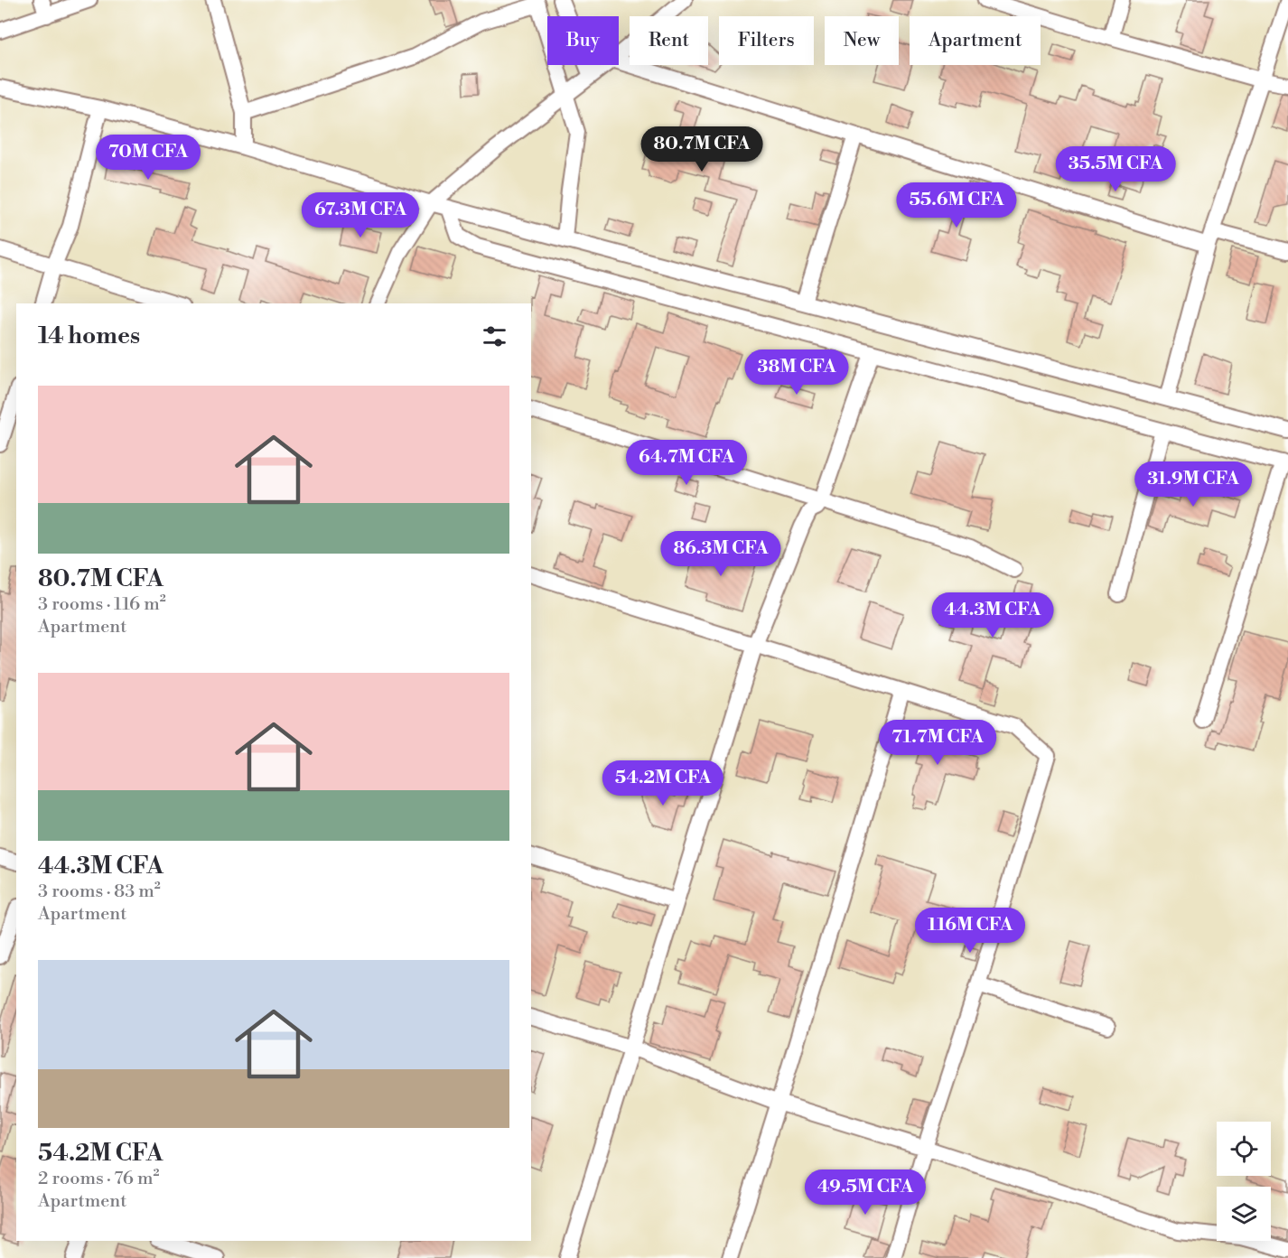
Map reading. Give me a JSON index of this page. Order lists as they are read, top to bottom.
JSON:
{
  "page": {
    "chip": [
      "Buy",
      "Rent",
      "Filters",
      "New",
      "Apartment"
    ],
    "price": [
      "80.7M CFA",
      "70M CFA",
      "35.5M CFA",
      "55.6M CFA",
      "67.3M CFA",
      "38M CFA",
      "64.7M CFA",
      "31.9M CFA",
      "86.3M CFA",
      "44.3M CFA",
      "71.7M CFA",
      "54.2M CFA",
      "116M CFA",
      "49.5M CFA"
    ],
    "heading": "14 homes",
    "list": [
      {
        "name": "80.7M CFA",
        "note": "3 rooms · 116 m² · Apartment"
      },
      {
        "name": "44.3M CFA",
        "note": "3 rooms · 83 m² · Apartment"
      },
      {
        "name": "54.2M CFA",
        "note": "2 rooms · 76 m² · Apartment"
      }
    ]
  }
}
